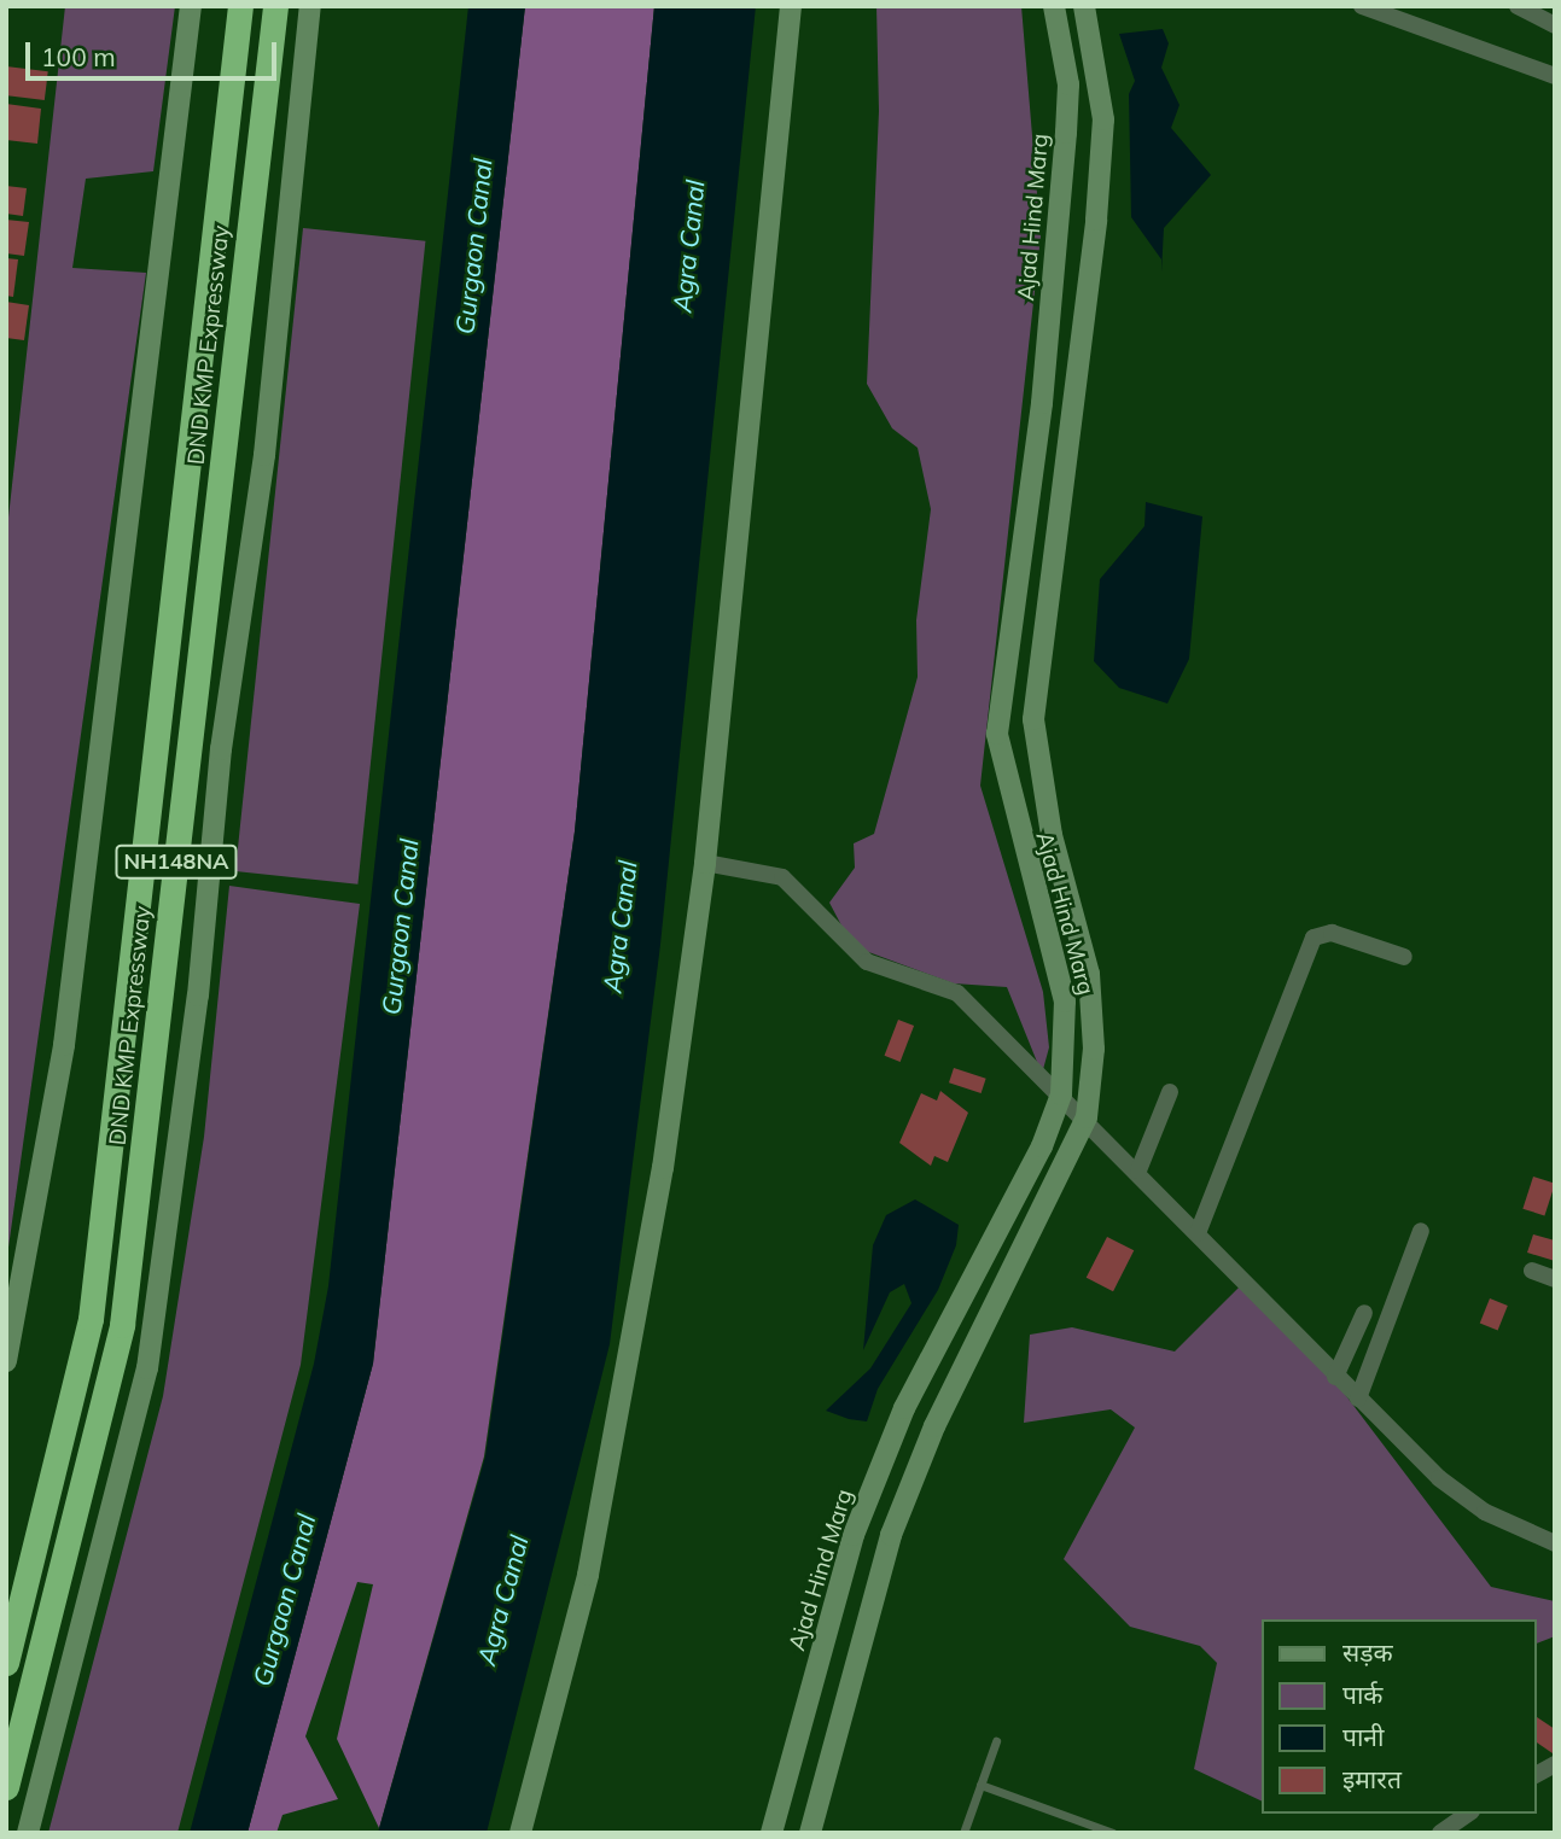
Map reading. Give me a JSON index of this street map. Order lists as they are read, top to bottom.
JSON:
{
  "streets": {
    "highway": ["DND KMP Expressway", "NH148NA"],
    "street": ["Ajad Hind Marg"]
  },
  "water": ["Gurgaon Canal", "Agra Canal"],
  "legend": [
    "सड़क",
    "पार्क",
    "पानी",
    "इमारत"
  ],
  "scale_bar": "100 m"
}
